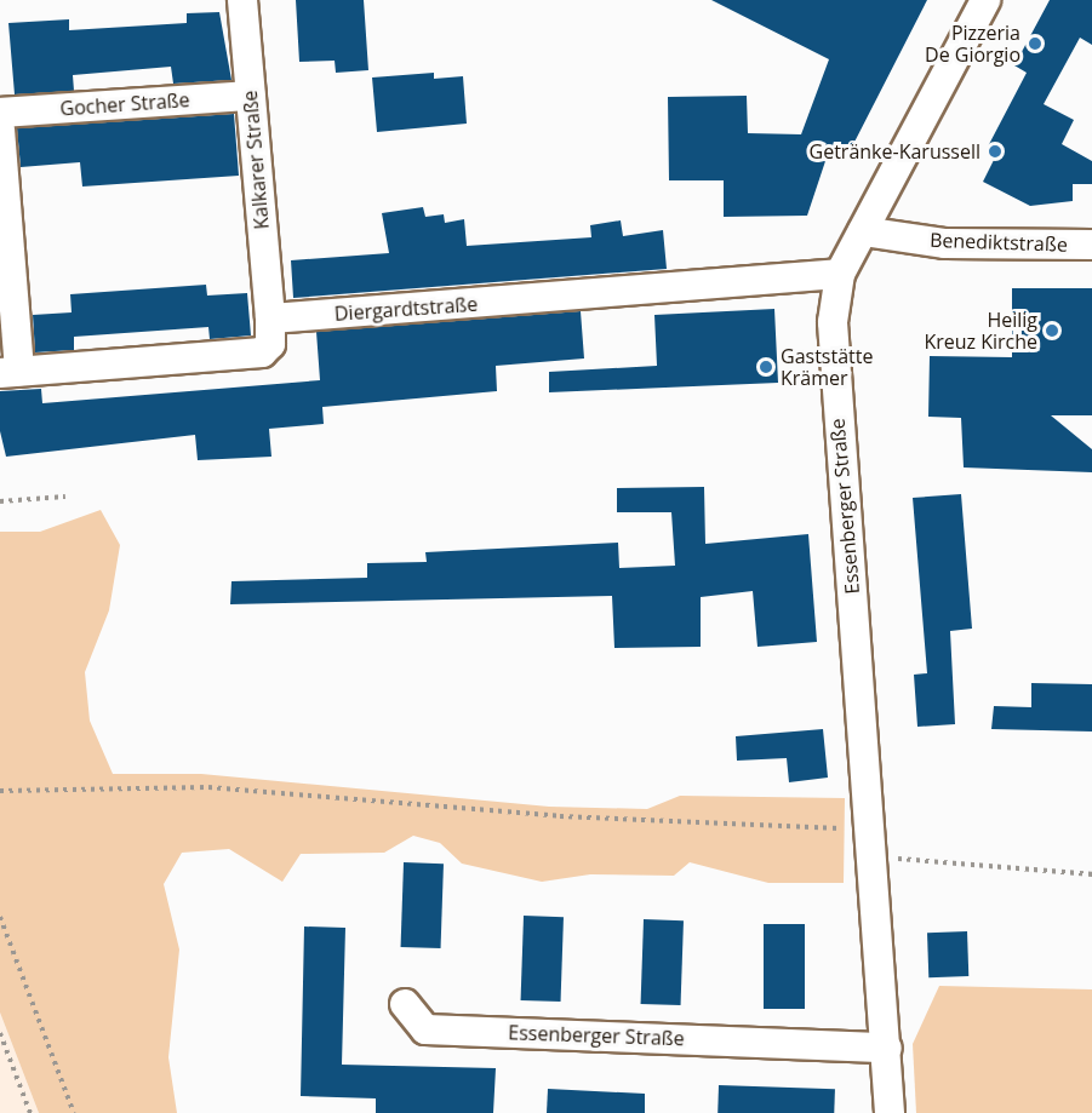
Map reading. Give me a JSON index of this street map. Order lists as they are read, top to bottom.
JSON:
{
  "streets": {
    "street": [
      "Gocher Straße",
      "Kalkarer Straße",
      "Benediktstraße",
      "Diergardtstraße",
      "Essenberger Straße"
    ]
  },
  "crossings": [
    ["Gocher Straße", "Kalkarer Straße"],
    ["Kalkarer Straße", "Diergardtstraße"],
    ["Benediktstraße", "Essenberger Straße"],
    ["Diergardtstraße", "Essenberger Straße"]
  ],
  "places": [
    "Pizzeria De Giorgio",
    "Getränke-Karussell",
    "Heilig Kreuz Kirche",
    "Gaststätte Krämer"
  ]
}
